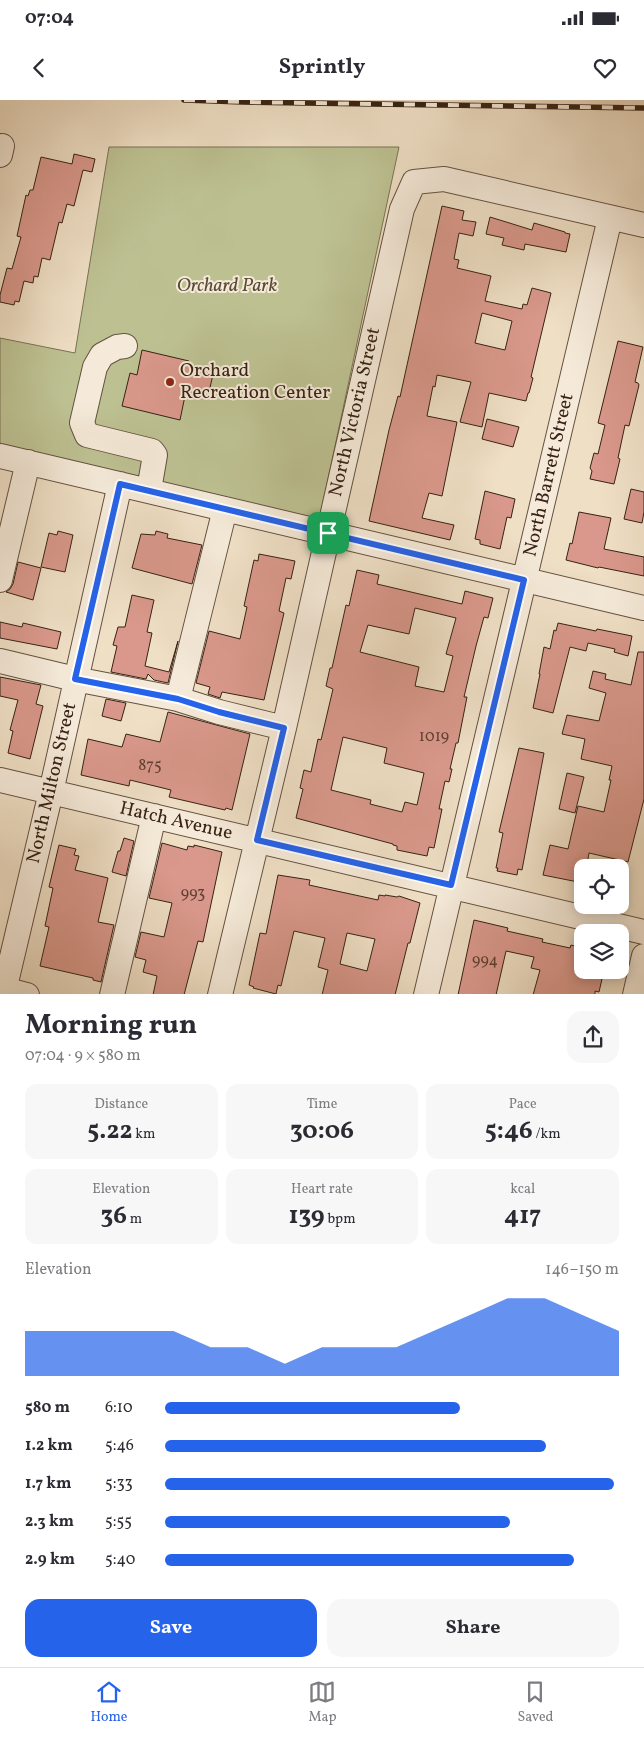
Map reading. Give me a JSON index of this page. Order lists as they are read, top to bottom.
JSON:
{
  "streets": {
    "street": [
      "North Victoria Street",
      "North Barrett Street",
      "North Milton Street",
      "Hatch Avenue"
    ]
  },
  "crossings": [
    ["North Victoria Street", "North Barrett Street"],
    ["North Victoria Street", "Hatch Avenue"],
    ["North Barrett Street", "Hatch Avenue"],
    ["North Milton Street", "Hatch Avenue"]
  ],
  "parks": ["Orchard Park"],
  "places": ["Orchard Recreation Center"],
  "house_numbers": [
    "1019",
    "875",
    "993",
    "994"
  ],
  "page": {
    "status": "07:04",
    "header": "Sprintly",
    "heading": ["Morning run", "07:04 · 9 × 580 m"],
    "stats": [
      ["Distance", "5.22 km"],
      ["Time", "30:06"],
      ["Pace", "5:46 /km"],
      ["Elevation", "36 m"],
      ["Heart rate", "139 bpm"],
      ["kcal", "417"]
    ],
    "chart": ["Elevation", "146–150 m"],
    "list": [
      {
        "name": "580 m",
        "note": "6:10"
      },
      {
        "name": "1.2 km",
        "note": "5:46"
      },
      {
        "name": "1.7 km",
        "note": "5:33"
      },
      {
        "name": "2.3 km",
        "note": "5:55"
      },
      {
        "name": "2.9 km",
        "note": "5:40"
      }
    ],
    "buttons": ["Save", "Share"],
    "tabs": ["Home", "Map", "Saved"]
  }
}
